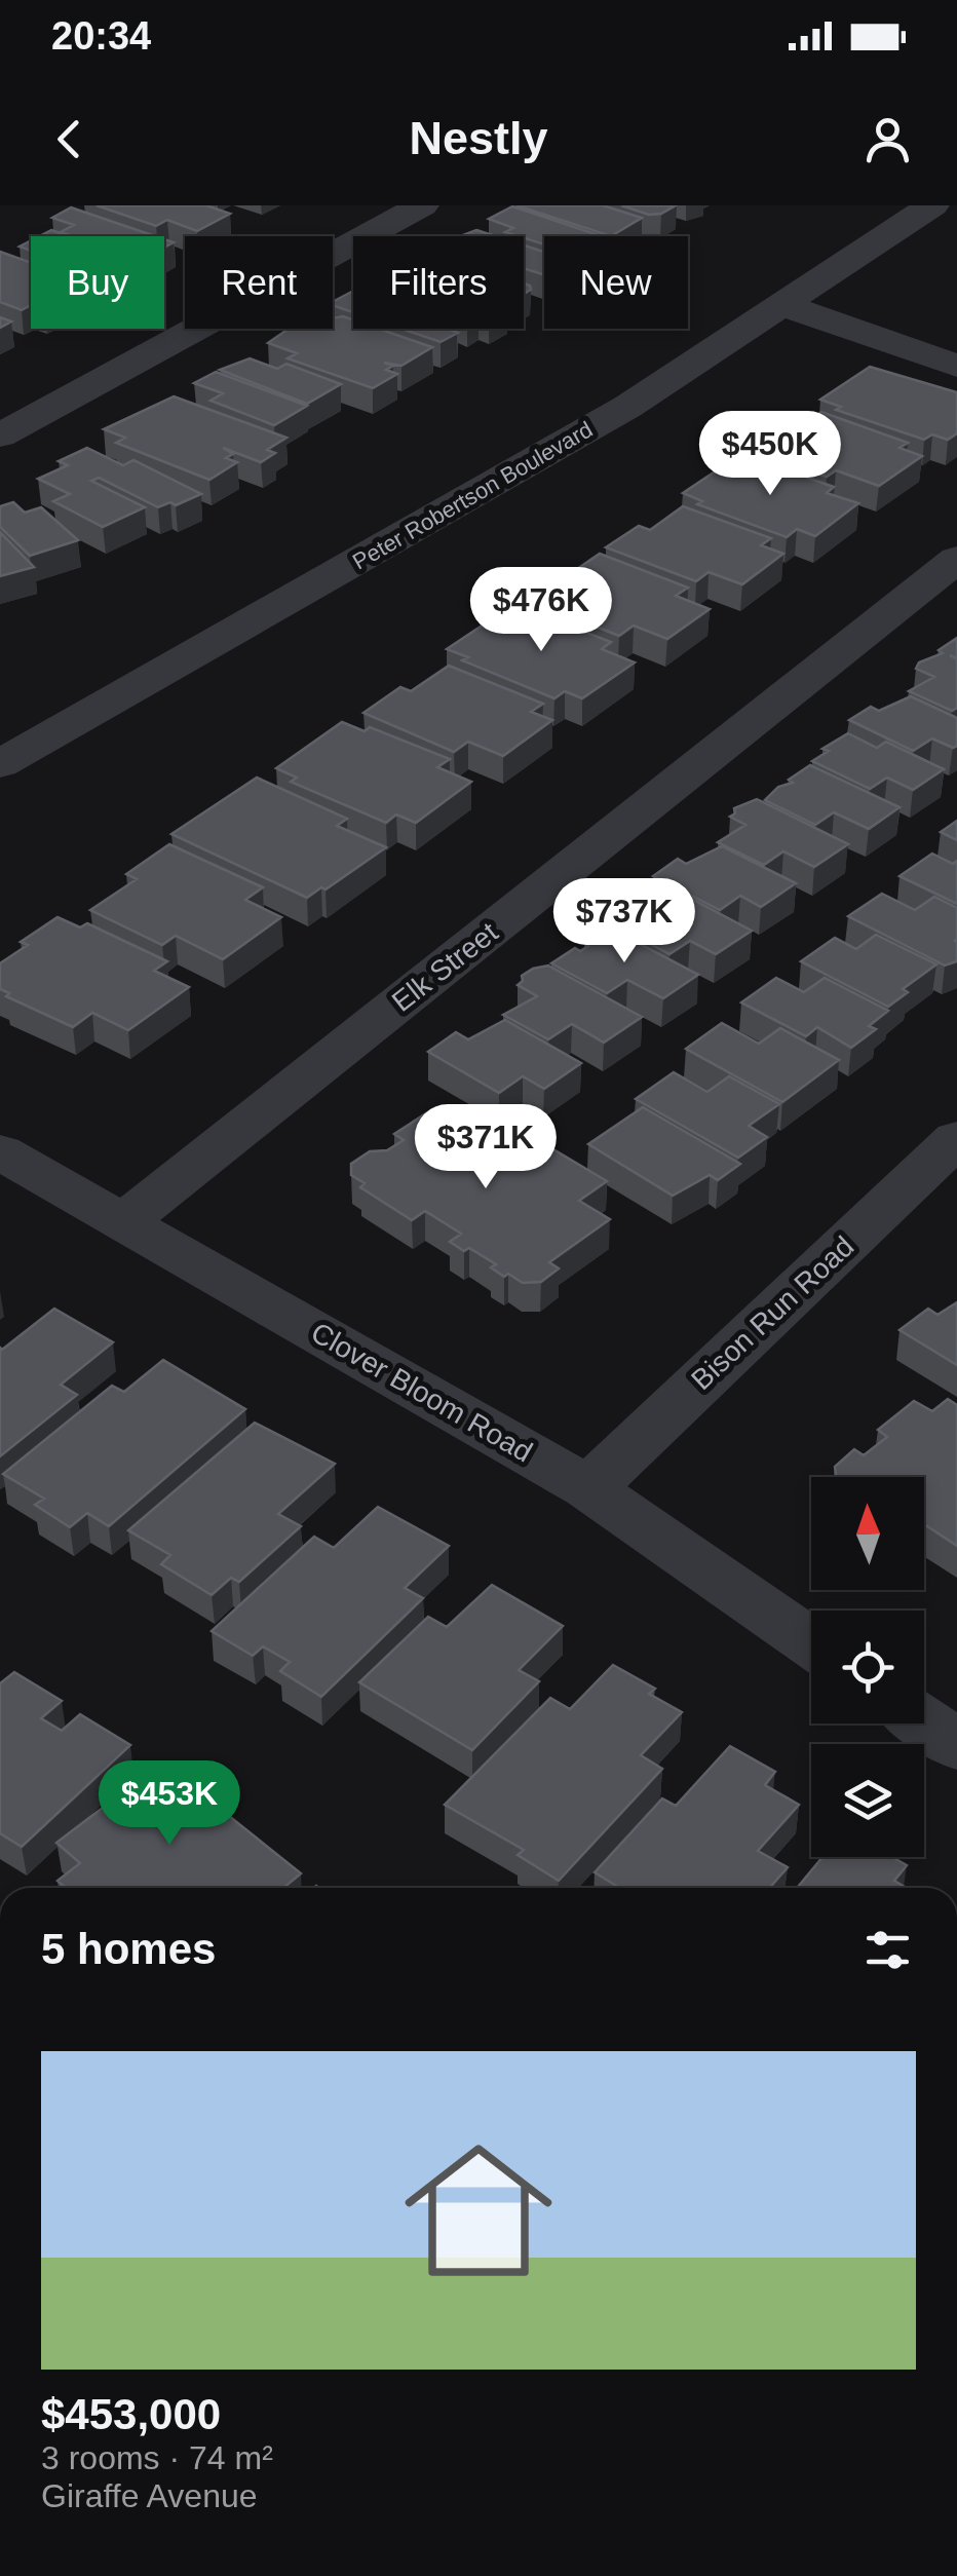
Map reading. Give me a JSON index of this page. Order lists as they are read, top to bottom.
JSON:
{
  "streets": {
    "street": [
      "Peter Robertson Boulevard",
      "Elk Street",
      "Bison Run Road",
      "Clover Bloom Road"
    ]
  },
  "crossings": [
    ["Elk Street", "Clover Bloom Road"],
    ["Bison Run Road", "Clover Bloom Road"]
  ],
  "north": "top",
  "page": {
    "status": "20:34",
    "header": "Nestly",
    "chip": [
      "Buy",
      "Rent",
      "Filters",
      "New"
    ],
    "price": [
      "$450K",
      "$476K",
      "$737K",
      "$371K",
      "$453K"
    ],
    "heading": "5 homes",
    "list": [
      {
        "name": "$453,000",
        "note": "3 rooms · 74 m² · Giraffe Avenue"
      }
    ]
  }
}
